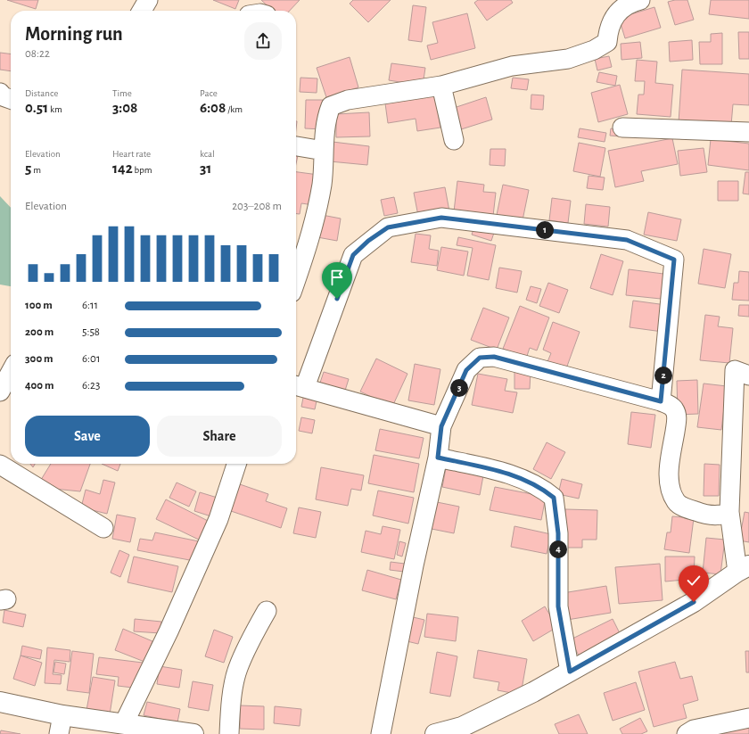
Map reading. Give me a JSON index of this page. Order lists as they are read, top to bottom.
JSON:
{
  "page": {
    "heading": ["Morning run", "08:22"],
    "stats": [
      ["Distance", "0.51 km"],
      ["Time", "3:08"],
      ["Pace", "6:08 /km"],
      ["Elevation", "5 m"],
      ["Heart rate", "142 bpm"],
      ["kcal", "31"]
    ],
    "chart": ["Elevation", "203–208 m"],
    "pins": [
      "1",
      "2",
      "3",
      "4"
    ],
    "list": [
      {
        "name": "100 m",
        "note": "6:11"
      },
      {
        "name": "200 m",
        "note": "5:58"
      },
      {
        "name": "300 m",
        "note": "6:01"
      },
      {
        "name": "400 m",
        "note": "6:23"
      }
    ],
    "buttons": ["Save", "Share"]
  }
}
